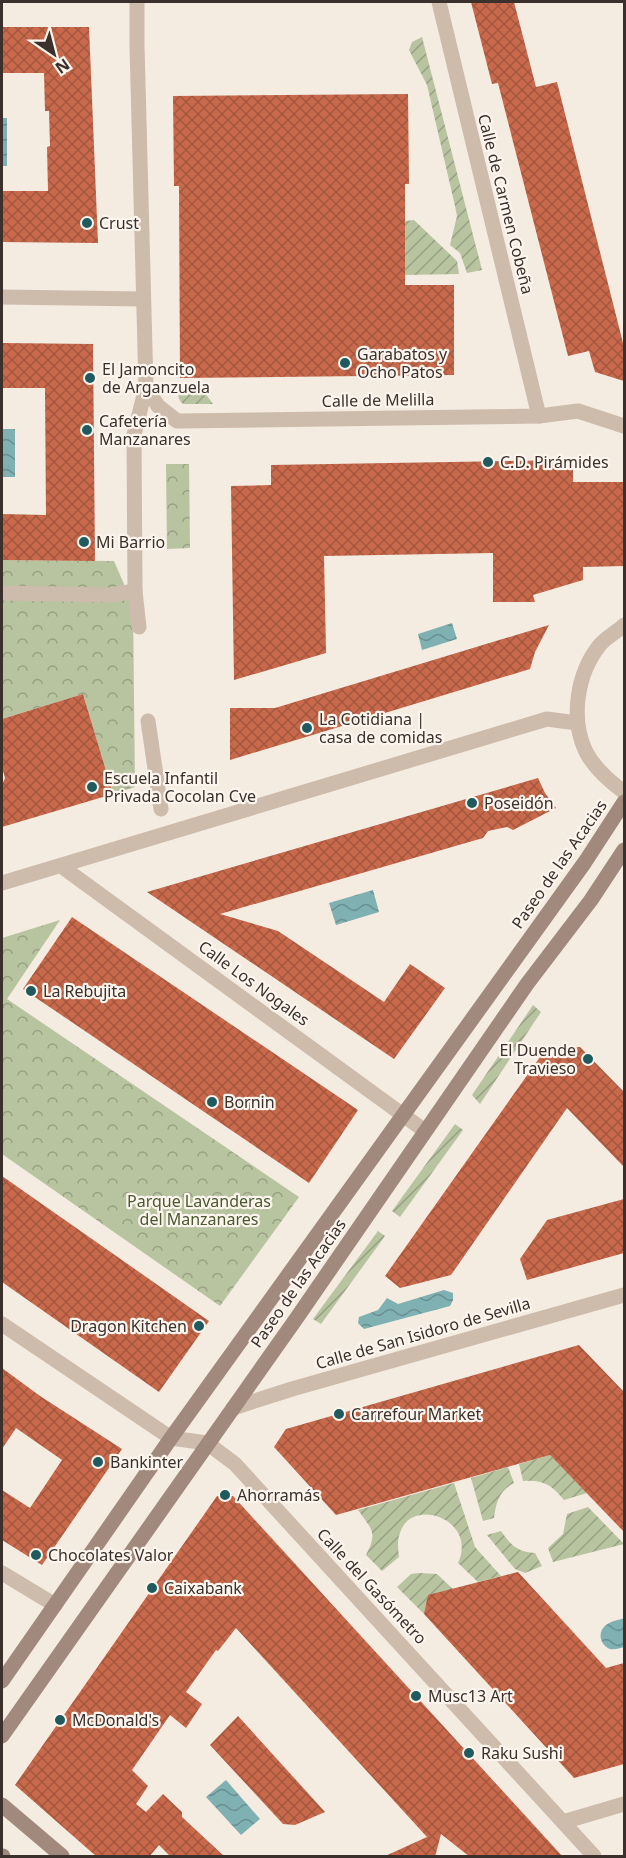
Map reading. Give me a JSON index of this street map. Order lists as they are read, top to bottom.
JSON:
{
  "streets": {
    "main road": ["Paseo de las Acacias"],
    "street": [
      "Calle de Carmen Cobeña",
      "Calle de Melilla",
      "Calle Los Nogales",
      "Calle de San Isidoro de Sevilla",
      "Calle del Gasómetro"
    ]
  },
  "crossings": [
    ["Calle de Carmen Cobeña", "Calle de Melilla"],
    ["Paseo de las Acacias", "Calle Los Nogales"],
    ["Paseo de las Acacias", "Calle de San Isidoro de Sevilla"],
    ["Paseo de las Acacias", "Calle del Gasómetro"]
  ],
  "parks": ["Parque Lavanderas del Manzanares"],
  "places": [
    "Crust",
    "Garabatos y Ocho Patos",
    "El Jamoncito de Arganzuela",
    "Cafetería Manzanares",
    "C.D. Pirámides",
    "Mi Barrio",
    "La Cotidiana | casa de comidas",
    "Escuela Infantil Privada Cocolan Cve",
    "Poseidón",
    "La Rebujita",
    "El Duende Travieso",
    "Bornin",
    "Dragon Kitchen",
    "Carrefour Market",
    "Bankinter",
    "Ahorramás",
    "Chocolates Valor",
    "Caixabank",
    "Musc13 Art",
    "McDonald's",
    "Raku Sushi"
  ],
  "north": "bottom right"
}
